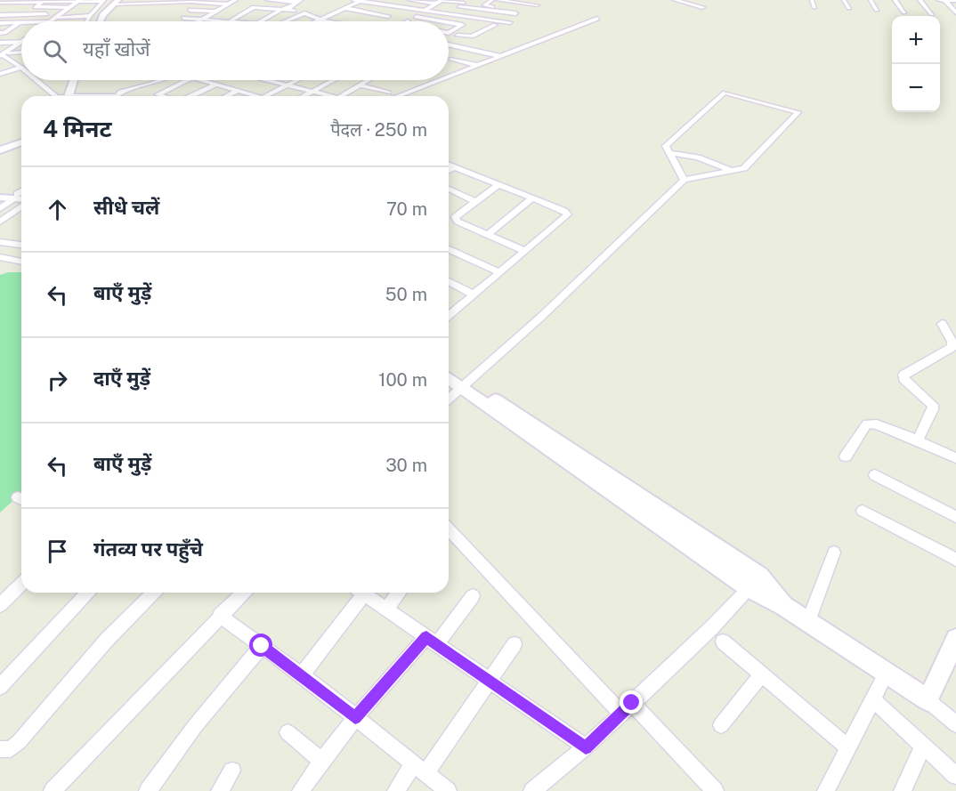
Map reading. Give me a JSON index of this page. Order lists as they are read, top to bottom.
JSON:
{
  "page": {
    "map_buttons": ["+", "−"],
    "search": "यहाँ खोजें",
    "heading": ["4 मिनट", "पैदल · 250 m"],
    "list": [
      ["सीधे चलें", "70 m"],
      ["बाएँ मुड़ें", "50 m"],
      ["दाएँ मुड़ें", "100 m"],
      ["बाएँ मुड़ें", "30 m"],
      "गंतव्य पर पहुँचे"
    ]
  }
}
